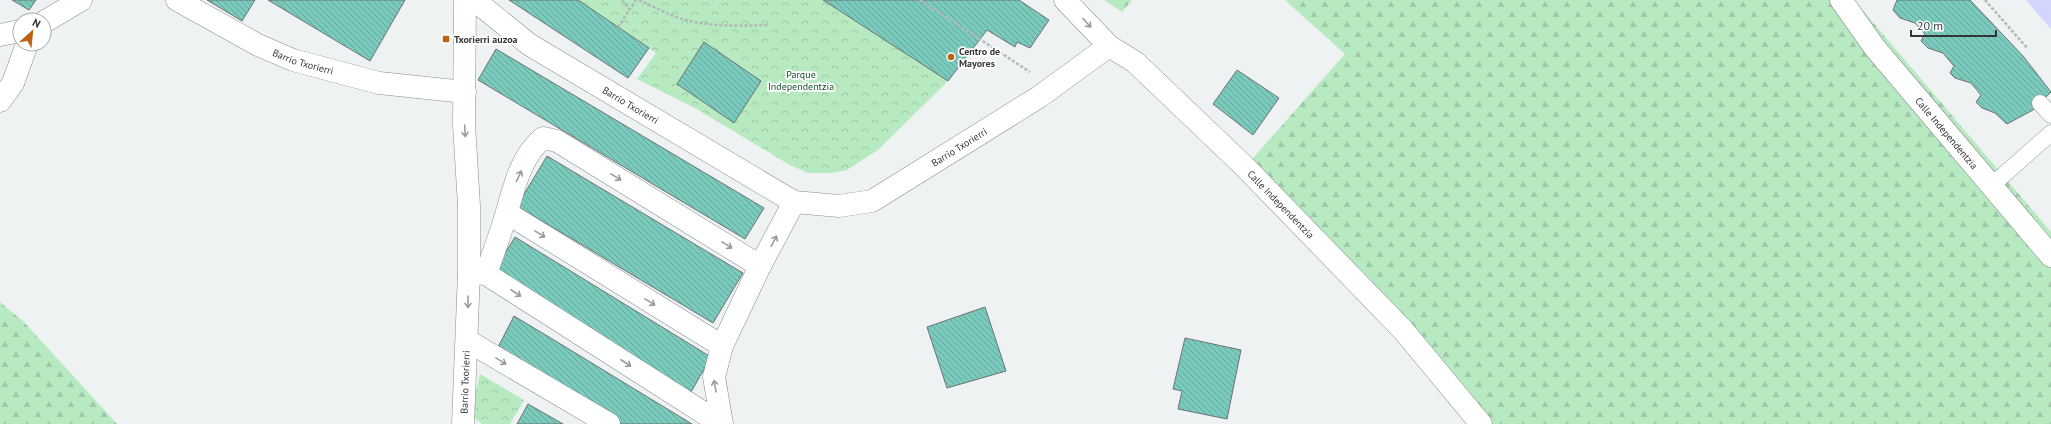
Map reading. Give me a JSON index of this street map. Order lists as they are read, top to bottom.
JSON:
{
  "streets": {
    "street": ["Barrio Txorierri", "Calle Independentzia"]
  },
  "crossings": [
    ["Barrio Txorierri", "Calle Independentzia"]
  ],
  "parks": ["Parque Independentzia"],
  "places": {
    "transit": ["Txorierri auzoa"],
    "other": ["Centro de Mayores"]
  },
  "scale_bar": "20 m",
  "north": "top right"
}
